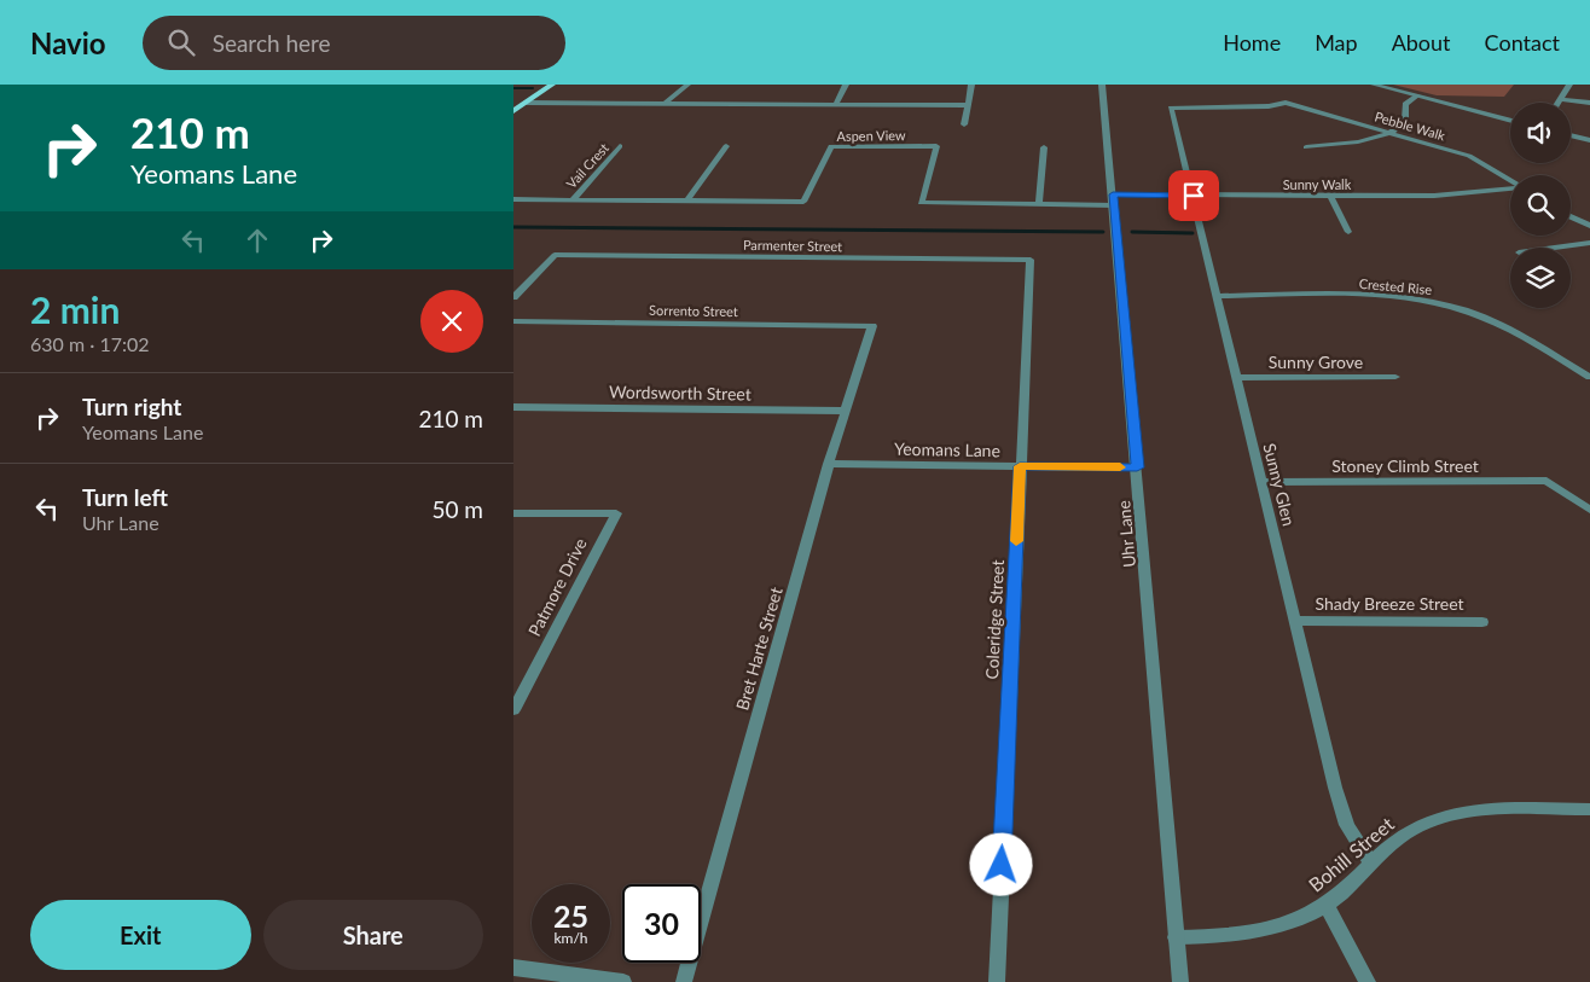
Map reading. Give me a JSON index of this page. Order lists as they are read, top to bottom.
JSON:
{
  "streets": {
    "street": [
      "Pebble Walk",
      "Aspen View",
      "Vail Crest",
      "Sunny Walk",
      "Parmenter Street",
      "Crested Rise",
      "Sorrento Street",
      "Sunny Grove",
      "Wordsworth Street",
      "Yeomans Lane",
      "Stoney Climb Street",
      "Sunny Glen",
      "Uhr Lane",
      "Patmore Drive",
      "Shady Breeze Street",
      "Coleridge Street",
      "Bret Harte Street",
      "Bohill Street"
    ]
  },
  "crossings": [
    ["Pebble Walk", "Sunny Glen"],
    ["Aspen View", "Vail Crest"],
    ["Aspen View", "Sunny Walk"],
    ["Aspen View", "Uhr Lane"],
    ["Sunny Walk", "Sunny Glen"],
    ["Sunny Walk", "Uhr Lane"],
    ["Parmenter Street", "Coleridge Street"],
    ["Crested Rise", "Sunny Glen"],
    ["Sorrento Street", "Bret Harte Street"],
    ["Sunny Grove", "Sunny Glen"],
    ["Wordsworth Street", "Bret Harte Street"],
    ["Yeomans Lane", "Uhr Lane"],
    ["Yeomans Lane", "Coleridge Street"],
    ["Yeomans Lane", "Bret Harte Street"],
    ["Stoney Climb Street", "Sunny Glen"],
    ["Sunny Glen", "Shady Breeze Street"],
    ["Sunny Glen", "Bohill Street"],
    ["Uhr Lane", "Bohill Street"]
  ],
  "page": {
    "header": "Navio",
    "search": "Search here",
    "nav": [
      "Home",
      "Map",
      "About",
      "Contact"
    ],
    "turn": ["210 m", "Yeomans Lane"],
    "heading": ["2 min", "630 m · 17:02"],
    "list": [
      {
        "name": "Turn right",
        "note": "Yeomans Lane",
        "value": "210 m"
      },
      {
        "name": "Turn left",
        "note": "Uhr Lane",
        "value": "50 m"
      }
    ],
    "speed": "25 km/h",
    "limit": "30",
    "buttons": ["Exit", "Share"]
  }
}
